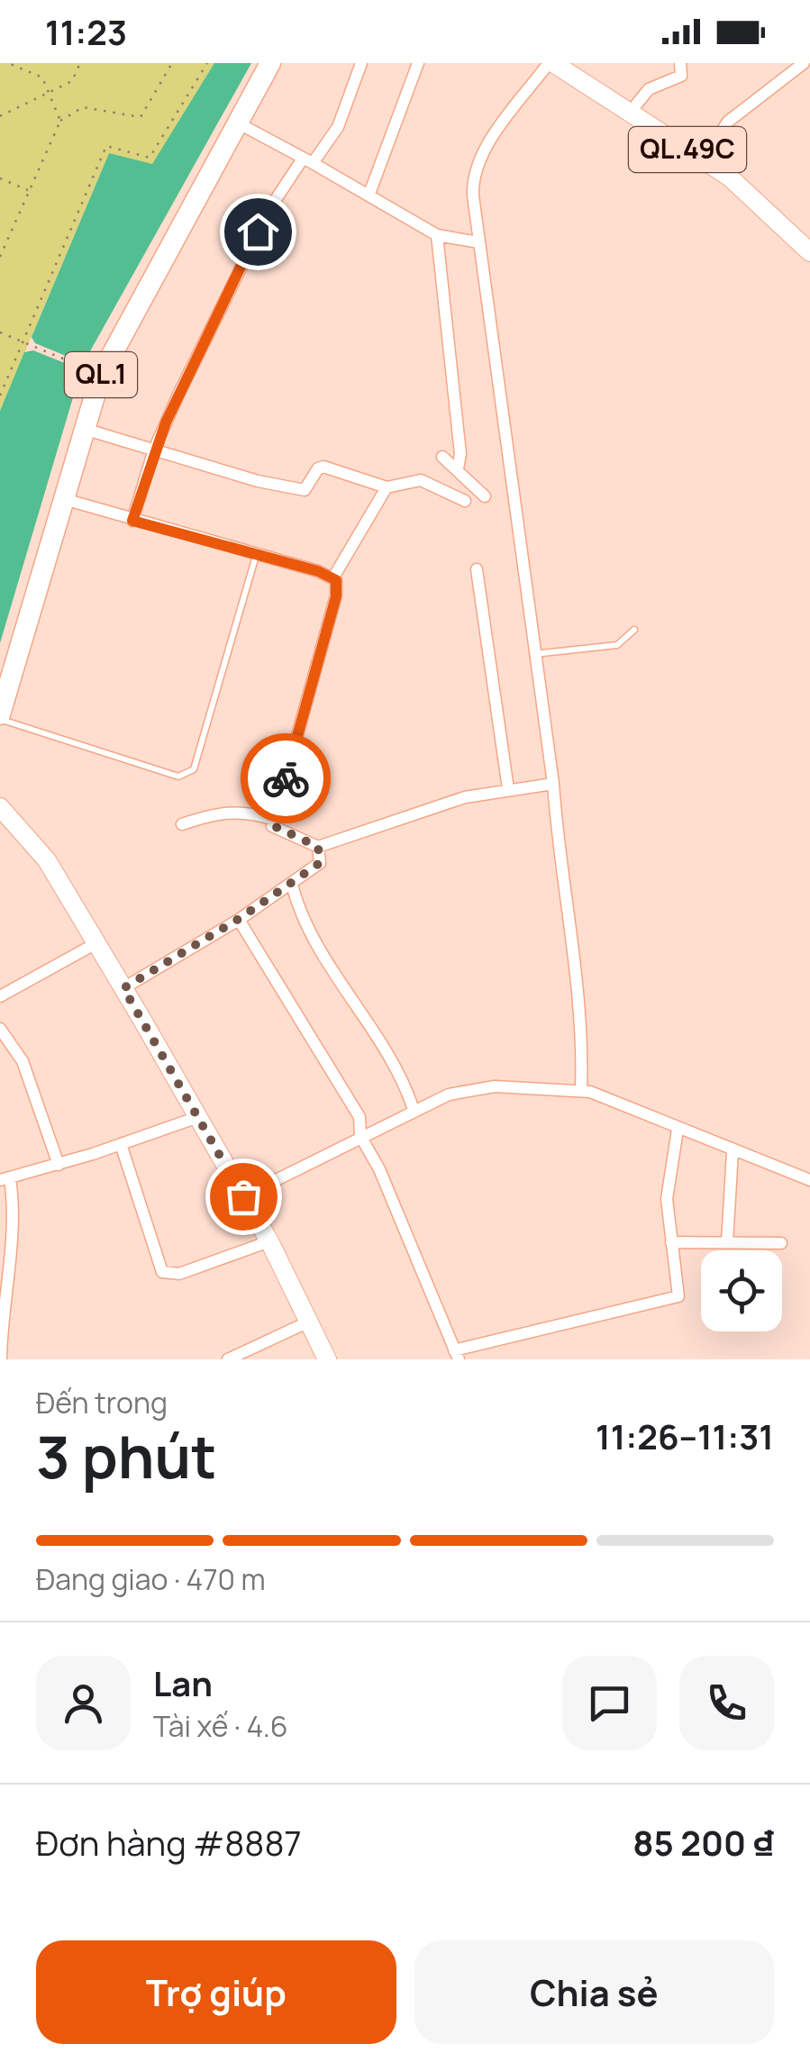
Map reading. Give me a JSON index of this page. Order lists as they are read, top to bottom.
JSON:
{
  "streets": {
    "highway": ["QL.1"],
    "main road": ["QL.49C"]
  },
  "page": {
    "status": "11:23",
    "heading": ["3 phút", "Đến trong", "11:26–11:31"],
    "panel": [
      "Lan",
      "Tài xế · 4.6",
      "Đơn hàng #8887",
      "85 200 ₫"
    ],
    "bar": "Đang giao · 470 m",
    "buttons": ["Trợ giúp", "Chia sẻ"]
  }
}
